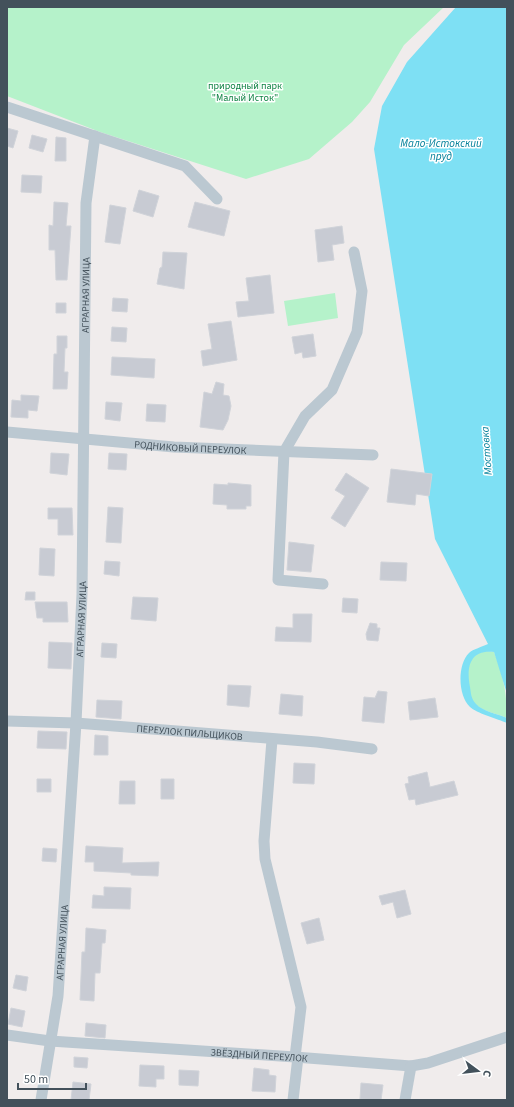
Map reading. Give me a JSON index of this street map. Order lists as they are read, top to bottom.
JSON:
{
  "streets": {
    "street": [
      "АГРАРНАЯ УЛИЦА",
      "РОДНИКОВЫЙ ПЕРЕУЛОК",
      "ПЕРЕУЛОК ПИЛЬЩИКОВ",
      "ЗВЁЗДНЫЙ ПЕРЕУЛОК"
    ]
  },
  "crossings": [
    ["АГРАРНАЯ УЛИЦА", "РОДНИКОВЫЙ ПЕРЕУЛОК"],
    ["АГРАРНАЯ УЛИЦА", "ПЕРЕУЛОК ПИЛЬЩИКОВ"],
    ["АГРАРНАЯ УЛИЦА", "ЗВЁЗДНЫЙ ПЕРЕУЛОК"]
  ],
  "water": ["Мало-Истокский пруд", "Мостовка"],
  "parks": ["природный парк \"Малый Исток\""],
  "scale_bar": "50 m",
  "north": "right"
}
